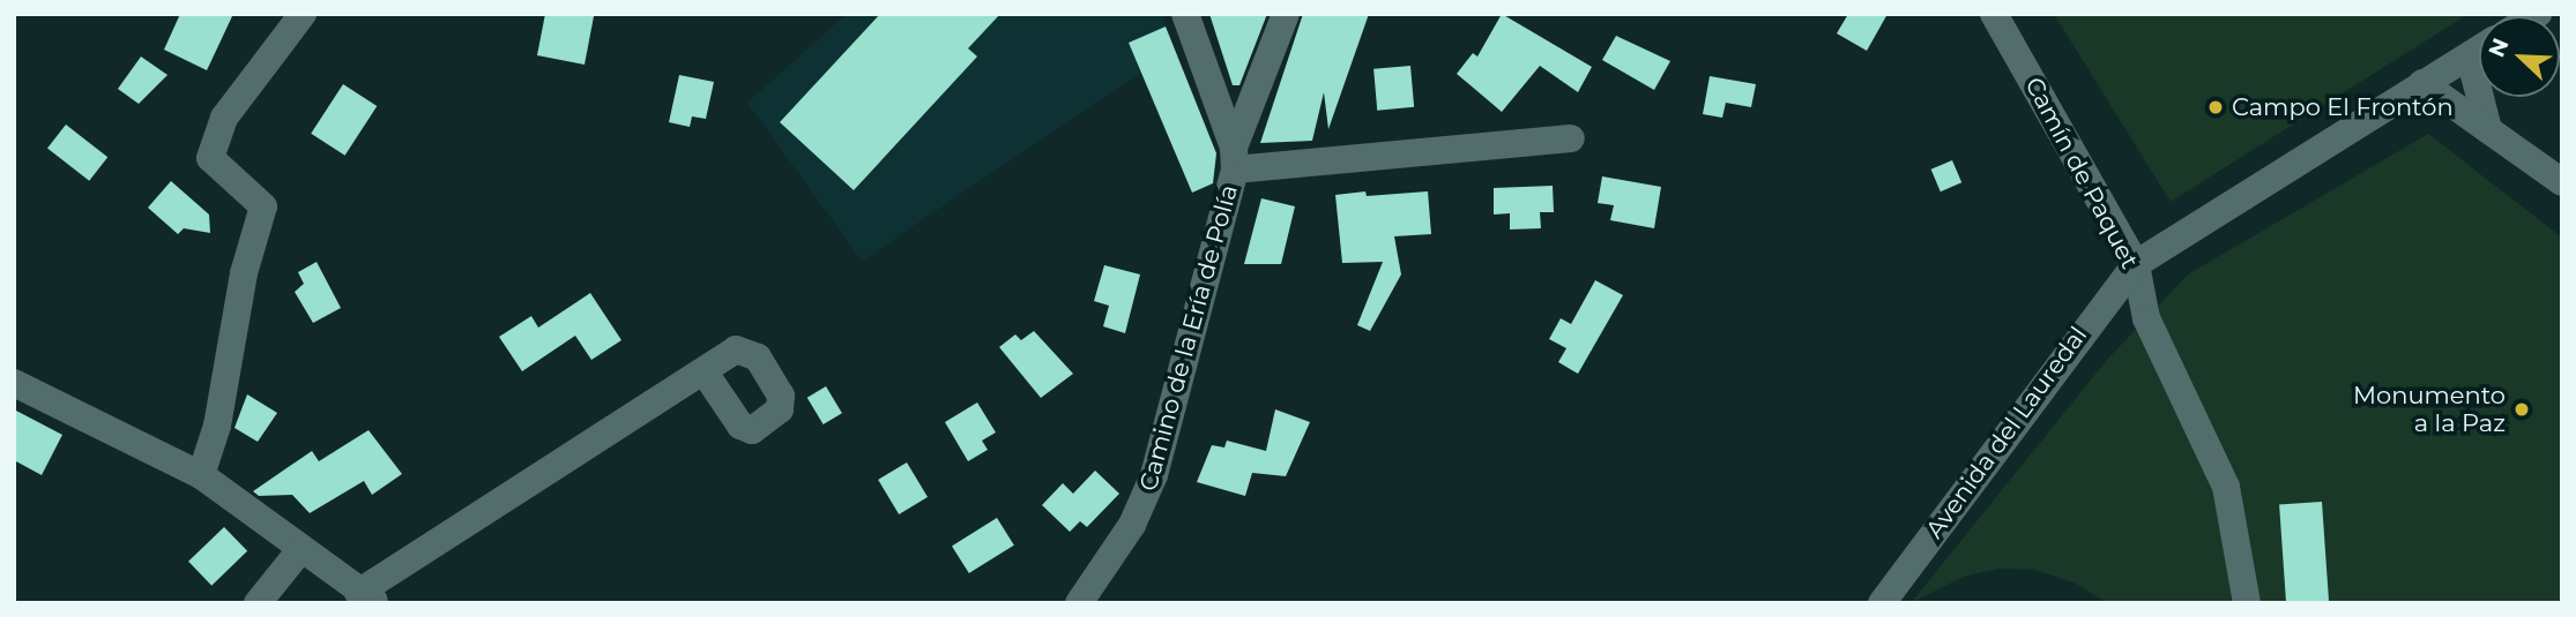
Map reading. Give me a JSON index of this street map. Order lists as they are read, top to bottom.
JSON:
{
  "streets": {
    "street": ["Camín de Paquet", "Camino de la Ería de Polía", "Avenida del Lauredal"]
  },
  "crossings": [
    ["Camín de Paquet", "Avenida del Lauredal"]
  ],
  "places": ["Campo El Frontón", "Monumento a la Paz"],
  "north": "top left"
}
